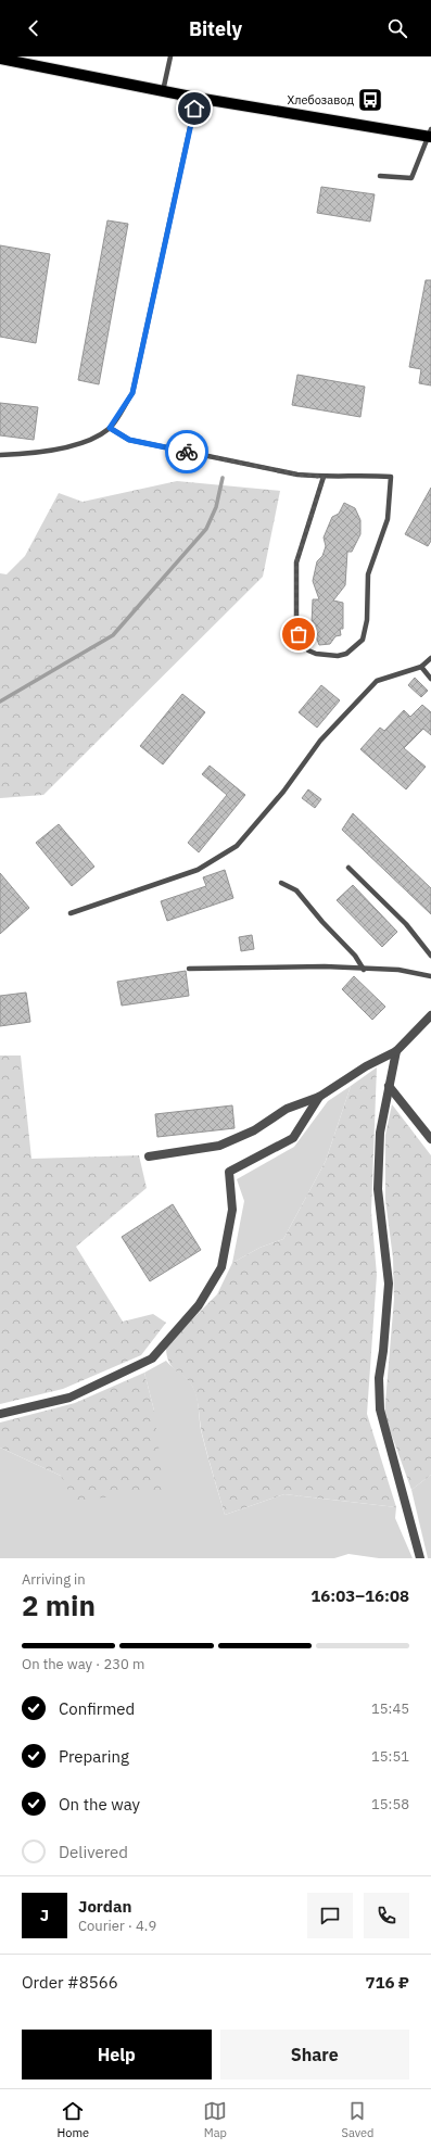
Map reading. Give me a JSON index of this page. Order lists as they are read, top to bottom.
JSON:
{
  "places": {
    "bus stop": ["Хлебозавод"]
  },
  "page": {
    "header": "Bitely",
    "heading": ["2 min", "Arriving in", "16:03–16:08"],
    "panel": [
      "Jordan",
      "Courier · 4.9",
      "Order #8566",
      "716 ₽"
    ],
    "bar": "On the way · 230 m",
    "list": [
      ["Confirmed", "15:45"],
      ["Preparing", "15:51"],
      ["On the way", "15:58"],
      "Delivered"
    ],
    "round": "J",
    "buttons": ["Help", "Share"],
    "tabs": ["Home", "Map", "Saved"]
  }
}
